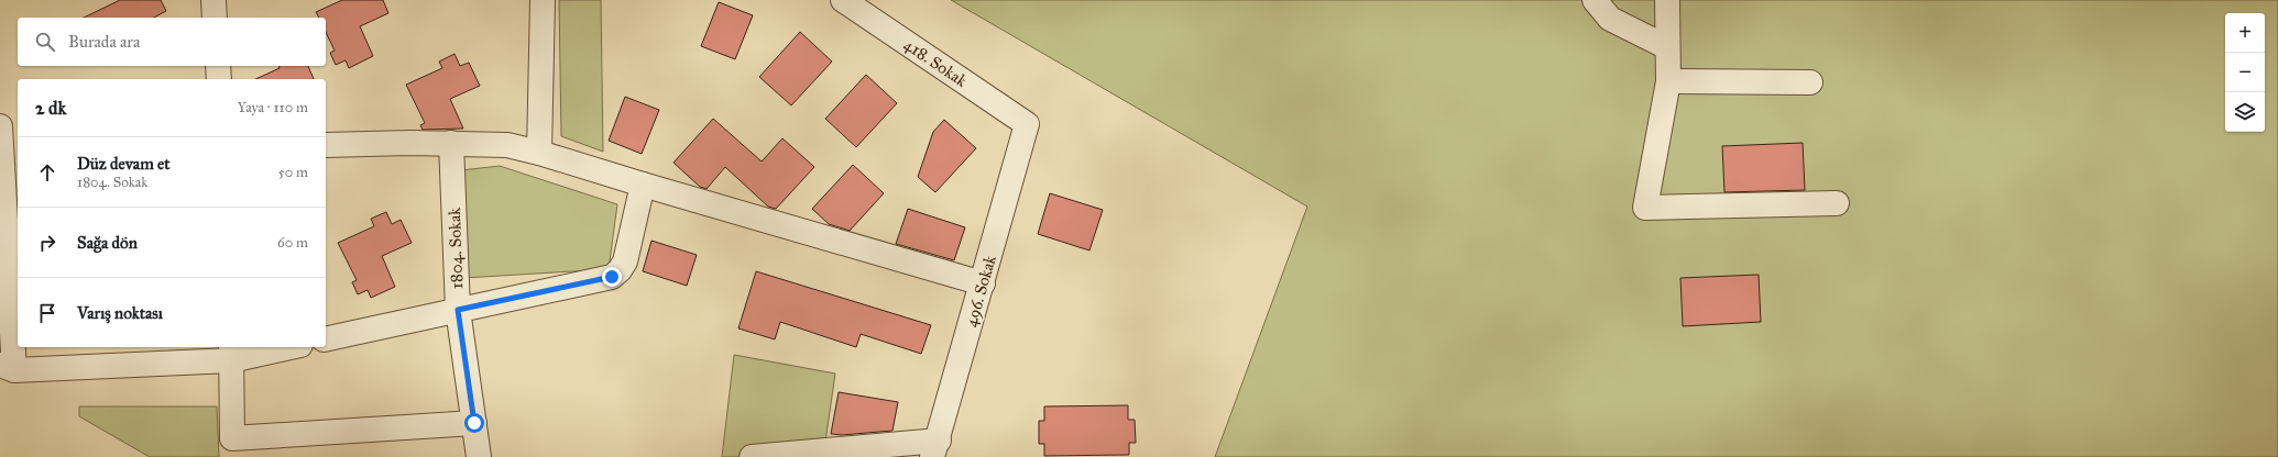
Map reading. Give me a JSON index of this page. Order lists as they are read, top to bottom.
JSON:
{
  "streets": {
    "street": ["418. Sokak", "1804. Sokak", "496. Sokak"]
  },
  "crossings": [
    ["418. Sokak", "496. Sokak"]
  ],
  "page": {
    "map_buttons": ["+", "−"],
    "search": "Burada ara",
    "heading": ["2 dk", "Yaya · 110 m"],
    "list": [
      ["Düz devam et", "1804. Sokak", "50 m"],
      ["Sağa dön", "60 m"],
      "Varış noktası"
    ]
  }
}
